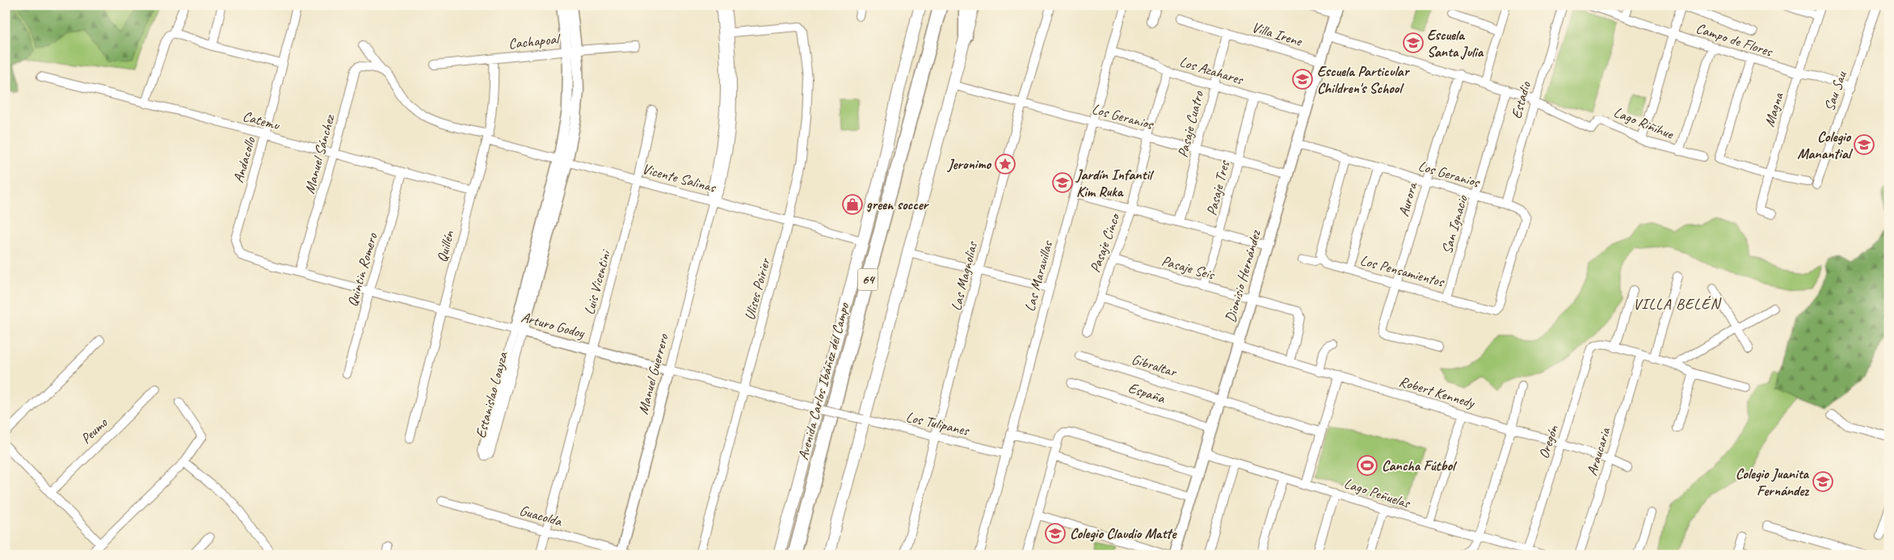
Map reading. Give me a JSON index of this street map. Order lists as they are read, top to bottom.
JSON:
{
  "streets": {
    "highway": ["64", "Avenida Carlos Ibáñez del Campo"],
    "street": [
      "Villa Irene",
      "Campo de Flores",
      "Cachapoal",
      "Los Azahares",
      "Sau Sau",
      "Estadio",
      "Magna",
      "Los Geranios",
      "Catemu",
      "Lago Riñihue",
      "Pasaje Cuatro",
      "Manuel Sánchez",
      "Andacollo",
      "Vicente Salinas",
      "Pasaje Tres",
      "Aurora",
      "San Ignacio",
      "Pasaje Cinco",
      "Quillén",
      "Pasaje Seis",
      "Quintin Romero",
      "Los Pensamientos",
      "Las Magnolias",
      "Las Maravillas",
      "Dionisio Hernández",
      "Luis Vicentini",
      "Ulises Poirier",
      "Arturo Godoy",
      "Gibraltar",
      "Manuel Guerrero",
      "Robert Kennedy",
      "España",
      "Estanislao Loayza",
      "Los Tulipanes",
      "Peumo",
      "Oregón",
      "Araucaria",
      "Lago Peñuelas",
      "Guacolda"
    ]
  },
  "crossings": [
    ["Villa Irene", "Pasaje Cuatro"],
    ["Villa Irene", "Dionisio Hernández"],
    ["Campo de Flores", "Sau Sau"],
    ["Campo de Flores", "Magna"],
    ["Cachapoal", "Quillén"],
    ["Cachapoal", "Estanislao Loayza"],
    ["Los Azahares", "Pasaje Cuatro"],
    ["Los Azahares", "Pasaje Tres"],
    ["Los Azahares", "Pasaje Cinco"],
    ["Los Azahares", "Las Maravillas"],
    ["Los Azahares", "Dionisio Hernández"],
    ["Estadio", "Los Geranios"],
    ["Estadio", "Lago Riñihue"],
    ["Los Geranios", "Pasaje Cuatro"],
    ["Los Geranios", "Pasaje Tres"],
    ["Los Geranios", "Aurora"],
    ["Los Geranios", "San Ignacio"],
    ["Los Geranios", "Pasaje Cinco"],
    ["Los Geranios", "Los Pensamientos"],
    ["Los Geranios", "Las Magnolias"],
    ["Los Geranios", "Las Maravillas"],
    ["Los Geranios", "Dionisio Hernández"],
    ["Catemu", "Manuel Sánchez"],
    ["Catemu", "Andacollo"],
    ["Catemu", "Quillén"],
    ["Catemu", "Quintin Romero"],
    ["Lago Riñihue", "Aurora"],
    ["Lago Riñihue", "San Ignacio"],
    ["Lago Riñihue", "Dionisio Hernández"],
    ["Manuel Sánchez", "Vicente Salinas"],
    ["Manuel Sánchez", "Arturo Godoy"],
    ["Andacollo", "Arturo Godoy"],
    ["Vicente Salinas", "Quillén"],
    ["Vicente Salinas", "Luis Vicentini"],
    ["Vicente Salinas", "Ulises Poirier"],
    ["Vicente Salinas", "Manuel Guerrero"],
    ["Vicente Salinas", "Avenida Carlos Ibáñez del Campo"],
    ["Vicente Salinas", "Estanislao Loayza"],
    ["Pasaje Tres", "Pasaje Seis"],
    ["Aurora", "Los Pensamientos"],
    ["San Ignacio", "Los Pensamientos"],
    ["Pasaje Cinco", "Pasaje Seis"],
    ["Pasaje Cinco", "Robert Kennedy"],
    ["Quillén", "Arturo Godoy"],
    ["Pasaje Seis", "Dionisio Hernández"],
    ["Pasaje Seis", "Robert Kennedy"],
    ["Quintin Romero", "Arturo Godoy"],
    ["Las Magnolias", "Los Tulipanes"],
    ["Las Maravillas", "Los Tulipanes"],
    ["Dionisio Hernández", "Gibraltar"],
    ["Dionisio Hernández", "Robert Kennedy"],
    ["Dionisio Hernández", "España"],
    ["Dionisio Hernández", "Lago Peñuelas"],
    ["Luis Vicentini", "Arturo Godoy"],
    ["Luis Vicentini", "Guacolda"],
    ["Ulises Poirier", "Arturo Godoy"],
    ["Ulises Poirier", "Manuel Guerrero"],
    ["Arturo Godoy", "Manuel Guerrero"],
    ["Arturo Godoy", "Avenida Carlos Ibáñez del Campo"],
    ["Arturo Godoy", "Estanislao Loayza"],
    ["Arturo Godoy", "Los Tulipanes"],
    ["Manuel Guerrero", "Guacolda"],
    ["Robert Kennedy", "Oregón"],
    ["Robert Kennedy", "Araucaria"],
    ["Oregón", "Lago Peñuelas"]
  ],
  "districts": ["VILLA BELÉN"],
  "places": {
    "school or university": [
      "Escuela Santa Julia",
      "Escuela Particular Children's School",
      "Colegio Manantial",
      "Jardín Infantil Kim Ruka",
      "Colegio Juanita Fernández",
      "Colegio Claudio Matte"
    ],
    "place": ["Jeronimo"],
    "shop": ["green soccer"],
    "sports": ["Cancha Fútbol"]
  }
}
